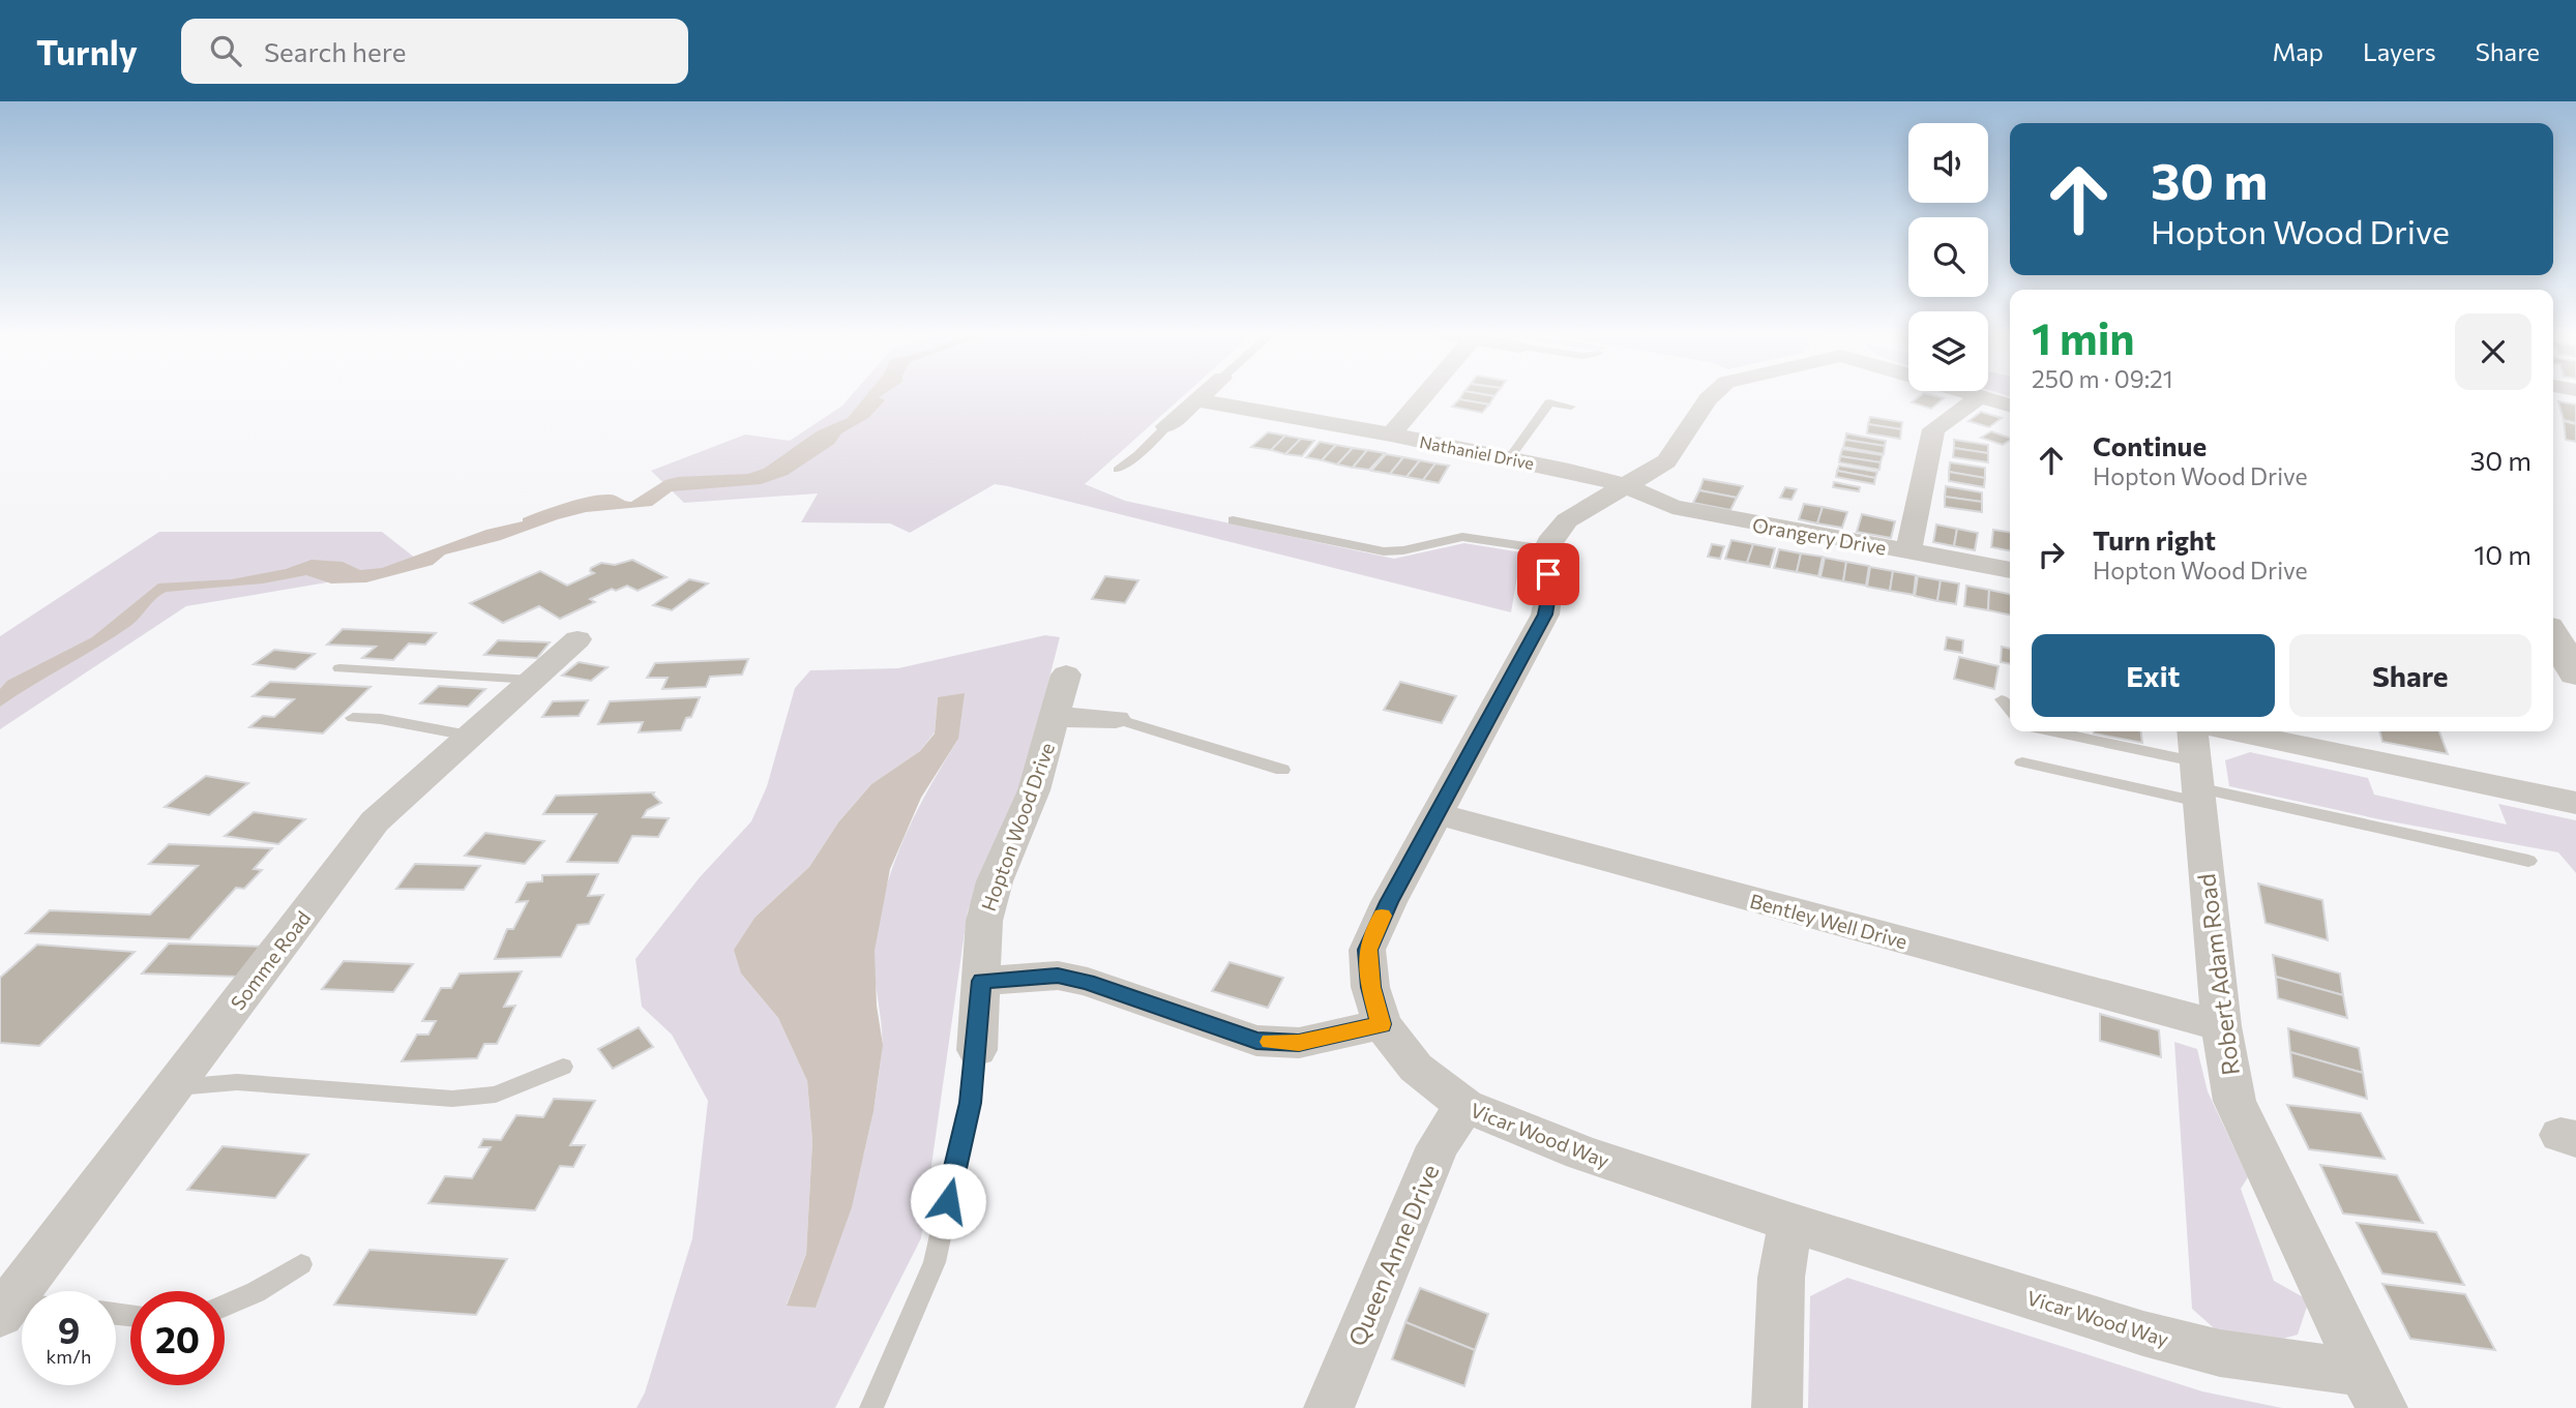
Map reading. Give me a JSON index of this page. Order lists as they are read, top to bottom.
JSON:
{
  "streets": {
    "street": [
      "Nathaniel Drive",
      "Orangery Drive",
      "Hopton Wood Drive",
      "Bentley Well Drive",
      "Somme Road",
      "Robert Adam Road",
      "Vicar Wood Way",
      "Queen Anne Drive"
    ]
  },
  "crossings": [
    ["Nathaniel Drive", "Orangery Drive"],
    ["Bentley Well Drive", "Robert Adam Road"],
    ["Bentley Well Drive", "Vicar Wood Way"],
    ["Robert Adam Road", "Vicar Wood Way"],
    ["Vicar Wood Way", "Queen Anne Drive"]
  ],
  "page": {
    "header": "Turnly",
    "search": "Search here",
    "nav": ["Map", "Layers", "Share"],
    "turn": ["30 m", "Hopton Wood Drive"],
    "heading": ["1 min", "250 m · 09:21"],
    "list": [
      {
        "name": "Continue",
        "note": "Hopton Wood Drive",
        "value": "30 m"
      },
      {
        "name": "Turn right",
        "note": "Hopton Wood Drive",
        "value": "10 m"
      }
    ],
    "buttons": ["Exit", "Share"],
    "speed": "9 km/h",
    "limit": "20"
  }
}
